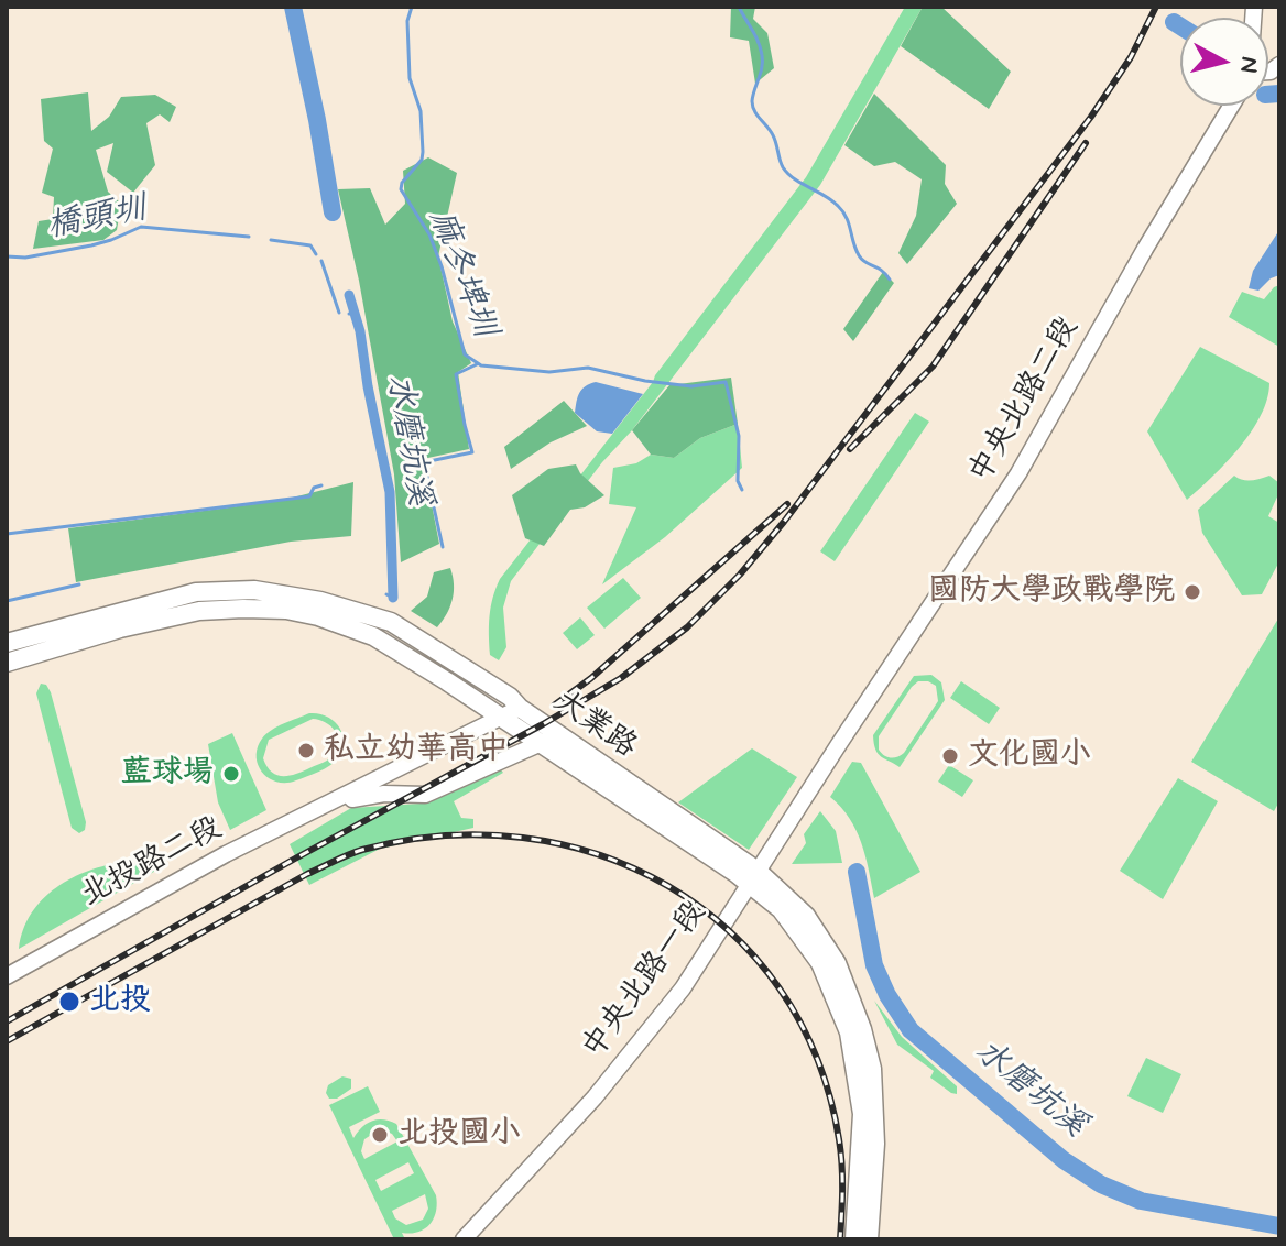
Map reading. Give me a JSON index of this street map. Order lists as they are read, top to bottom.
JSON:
{
  "streets": {
    "main road": ["大業路"],
    "street": ["中央北路二段", "北投路二段", "中央北路一段"]
  },
  "crossings": [
    ["中央北路二段", "中央北路一段"],
    ["大業路", "中央北路一段"]
  ],
  "water": ["橋頭圳", "麻冬埤圳", "水磨坑溪"],
  "places": [
    "國防大學政戰學院",
    "私立幼華高中",
    "文化國小",
    "藍球場",
    "北投",
    "北投國小"
  ],
  "north": "right"
}
